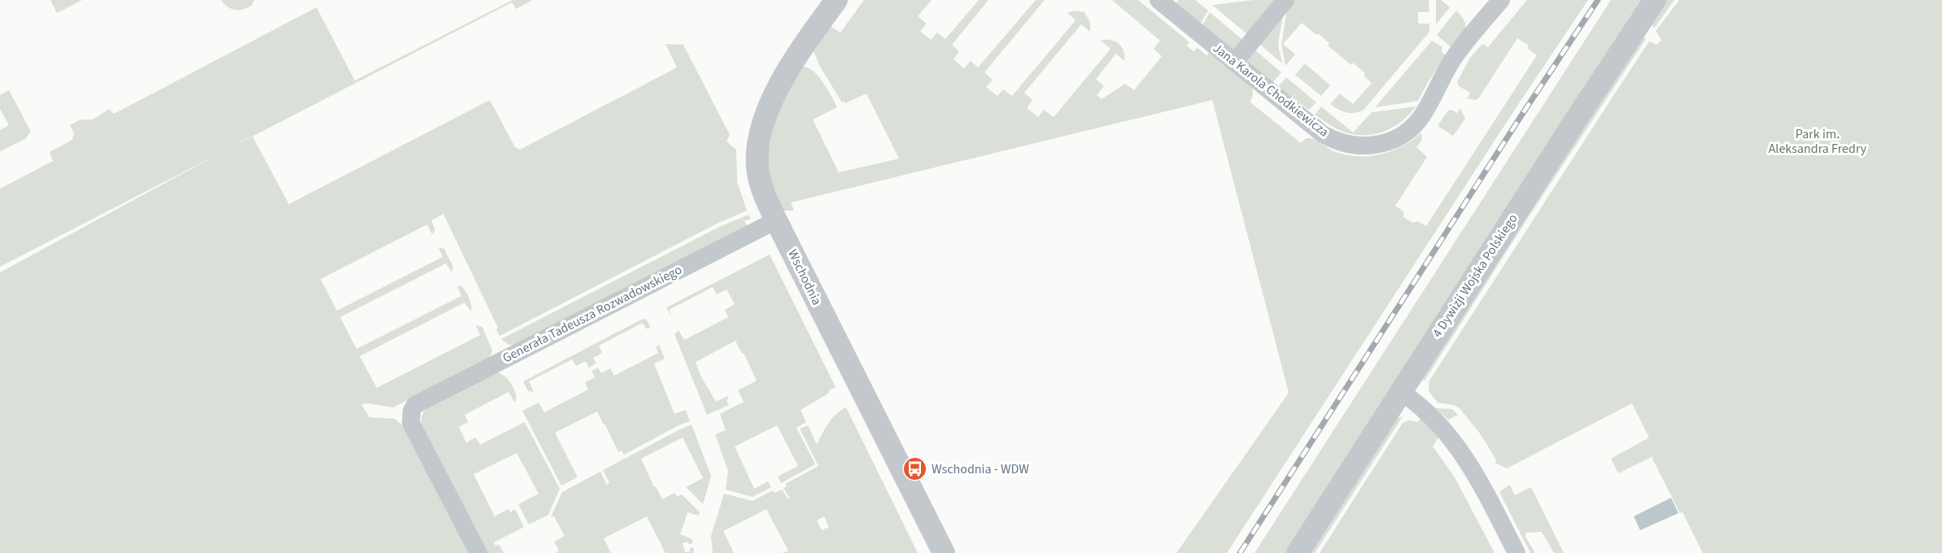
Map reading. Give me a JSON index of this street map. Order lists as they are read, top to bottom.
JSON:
{
  "streets": {
    "street": [
      "Jana Karola Chodkiewicza",
      "4 Dywizji Wojska Polskiego",
      "Wschodnia",
      "Generała Tadeusza Rozwadowskiego"
    ]
  },
  "crossings": [
    ["Wschodnia", "Generała Tadeusza Rozwadowskiego"]
  ],
  "parks": ["Park im. Aleksandra Fredry"],
  "places": {
    "bus stop": ["Wschodnia - WDW"]
  }
}
